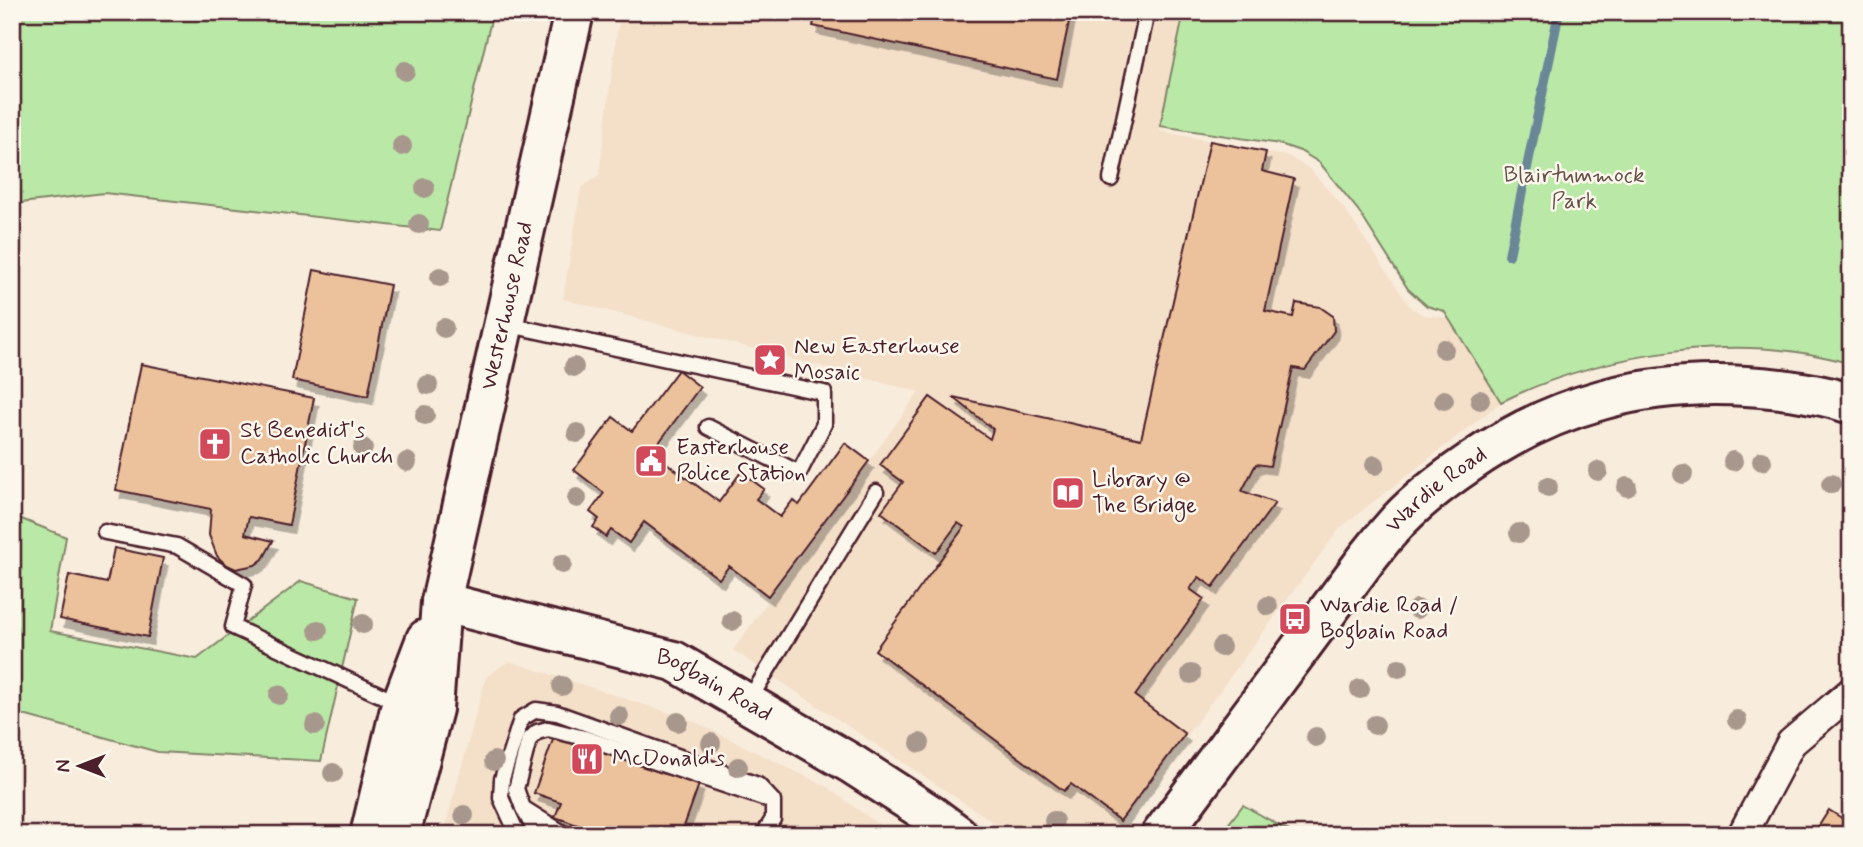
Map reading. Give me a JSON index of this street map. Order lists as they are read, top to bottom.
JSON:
{
  "streets": {
    "street": ["Westerhouse Road", "Wardie Road", "Bogbain Road"]
  },
  "crossings": [
    ["Westerhouse Road", "Bogbain Road"]
  ],
  "parks": ["Blairtummock Park"],
  "places": {
    "place": ["New Easterhouse Mosaic"],
    "church": ["St Benedict's Catholic Church"],
    "public building": ["Easterhouse Police Station"],
    "library": ["Library @ The Bridge"],
    "bus stop": ["Wardie Road / Bogbain Road"],
    "restaurant": ["McDonald's"]
  },
  "north": "left"
}
